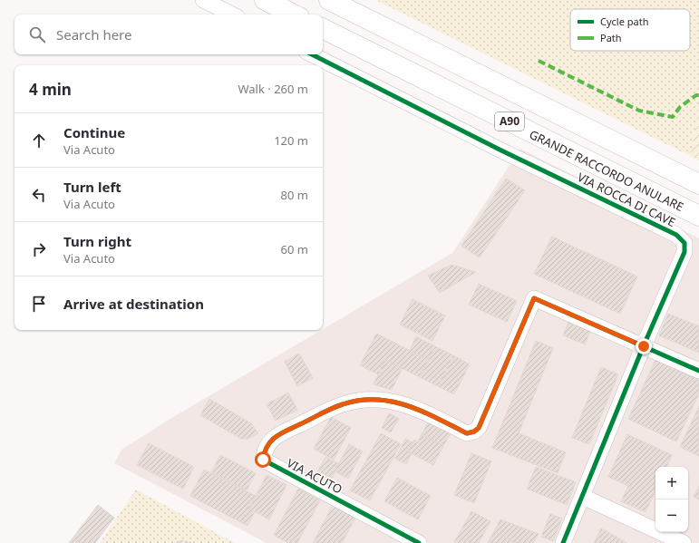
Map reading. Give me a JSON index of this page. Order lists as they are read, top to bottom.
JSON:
{
  "streets": {
    "highway": ["A90", "GRANDE RACCORDO ANULARE"],
    "street": ["VIA ROCCA DI CAVE", "VIA ACUTO"]
  },
  "crossings": [
    ["VIA ROCCA DI CAVE", "VIA ACUTO"]
  ],
  "legend": ["Cycle path", "Path"],
  "page": {
    "search": "Search here",
    "heading": ["4 min", "Walk · 260 m"],
    "list": [
      ["Continue", "Via Acuto", "120 m"],
      ["Turn left", "Via Acuto", "80 m"],
      ["Turn right", "Via Acuto", "60 m"],
      "Arrive at destination"
    ],
    "map_buttons": ["+", "−"]
  }
}
